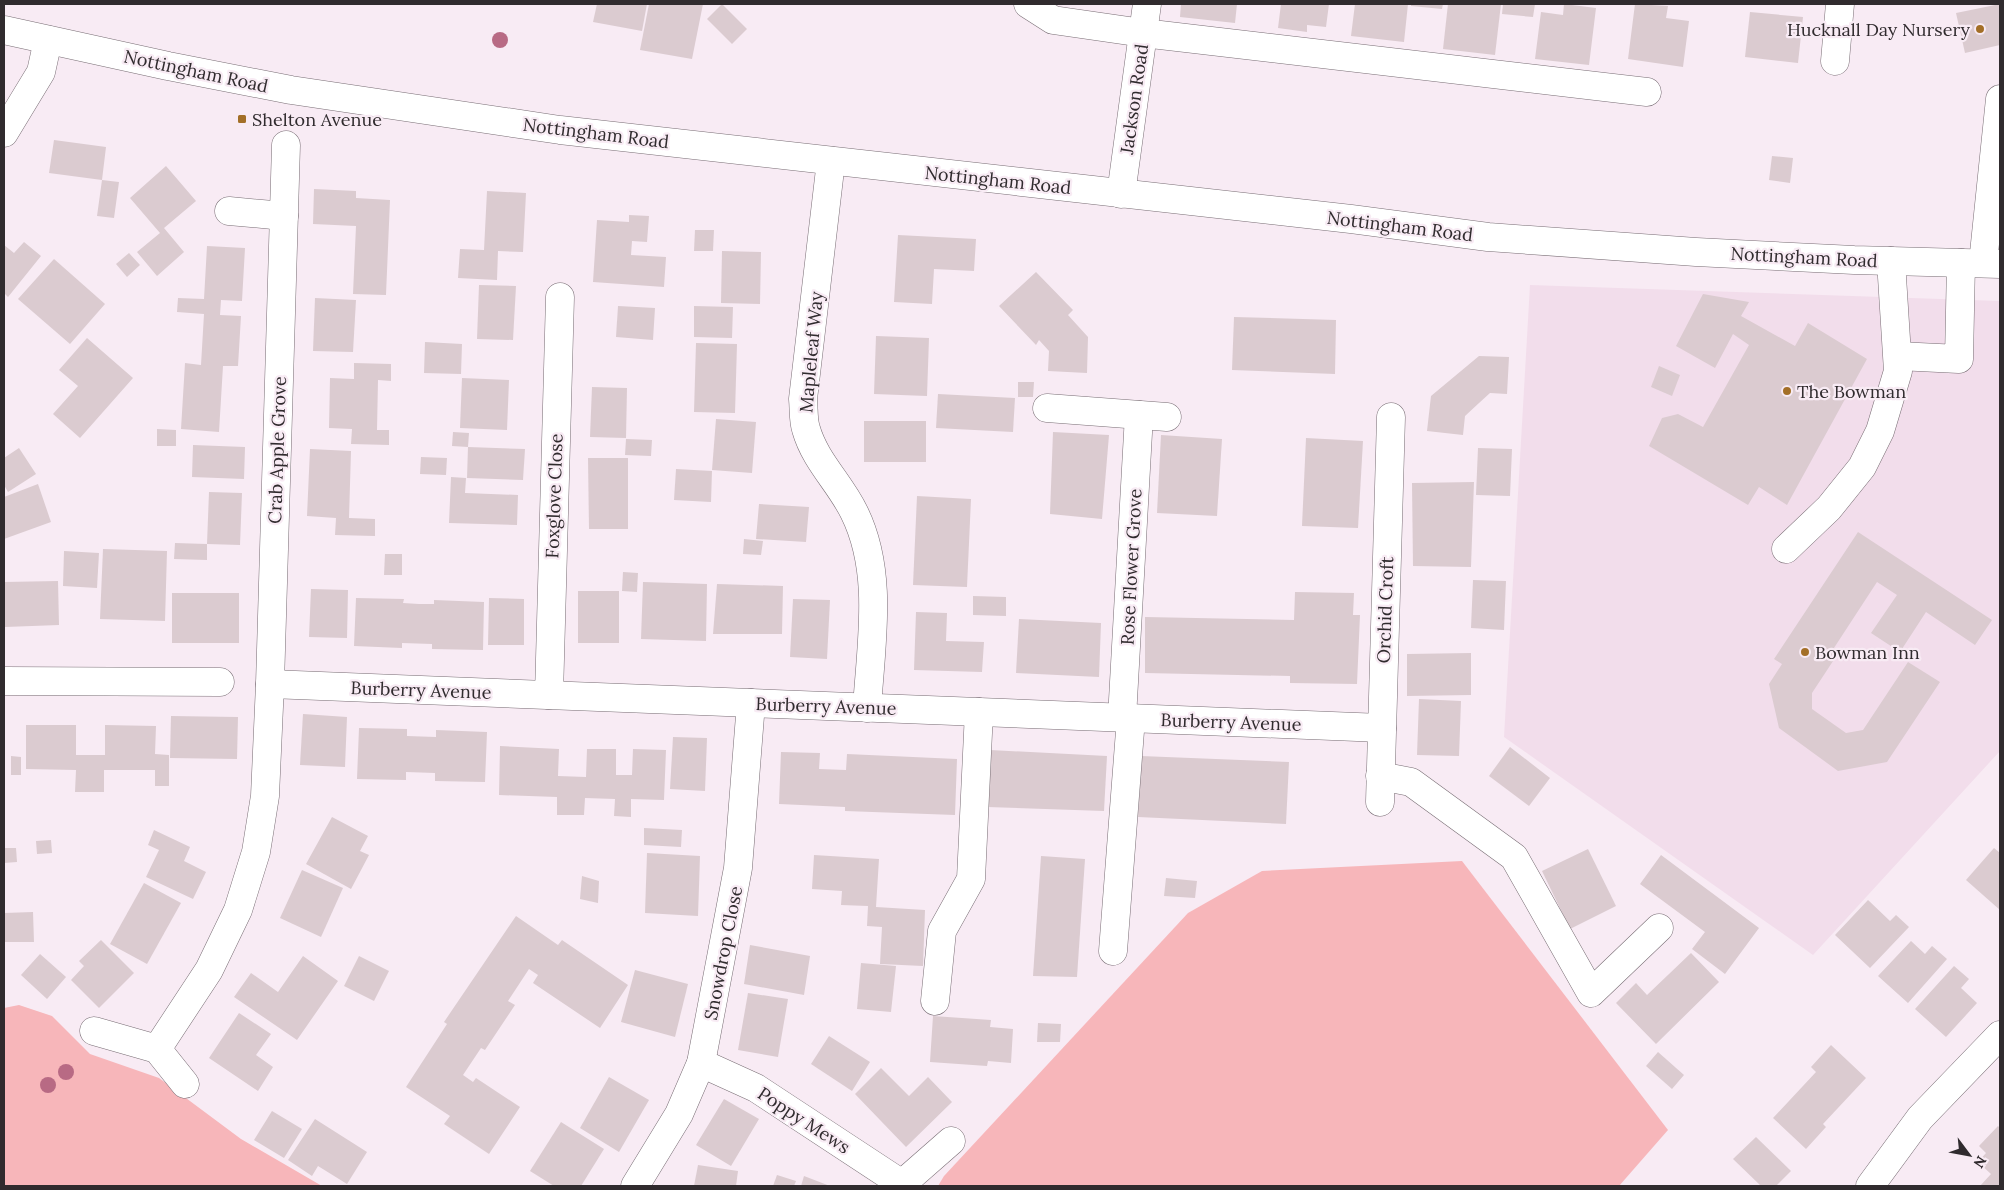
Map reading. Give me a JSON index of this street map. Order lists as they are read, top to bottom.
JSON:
{
  "streets": {
    "street": [
      "Nottingham Road",
      "Jackson Road",
      "Mapleleaf Way",
      "Crab Apple Grove",
      "Foxglove Close",
      "Rose Flower Grove",
      "Orchid Croft",
      "Burberry Avenue",
      "Snowdrop Close",
      "Poppy Mews"
    ]
  },
  "crossings": [
    ["Nottingham Road", "Jackson Road"],
    ["Nottingham Road", "Mapleleaf Way"],
    ["Mapleleaf Way", "Burberry Avenue"],
    ["Crab Apple Grove", "Burberry Avenue"],
    ["Foxglove Close", "Burberry Avenue"],
    ["Rose Flower Grove", "Burberry Avenue"],
    ["Orchid Croft", "Burberry Avenue"],
    ["Burberry Avenue", "Snowdrop Close"],
    ["Snowdrop Close", "Poppy Mews"]
  ],
  "places": {
    "other": ["Hucknall Day Nursery", "The Bowman", "Bowman Inn"],
    "transit": ["Shelton Avenue"]
  },
  "north": "bottom right"
}
